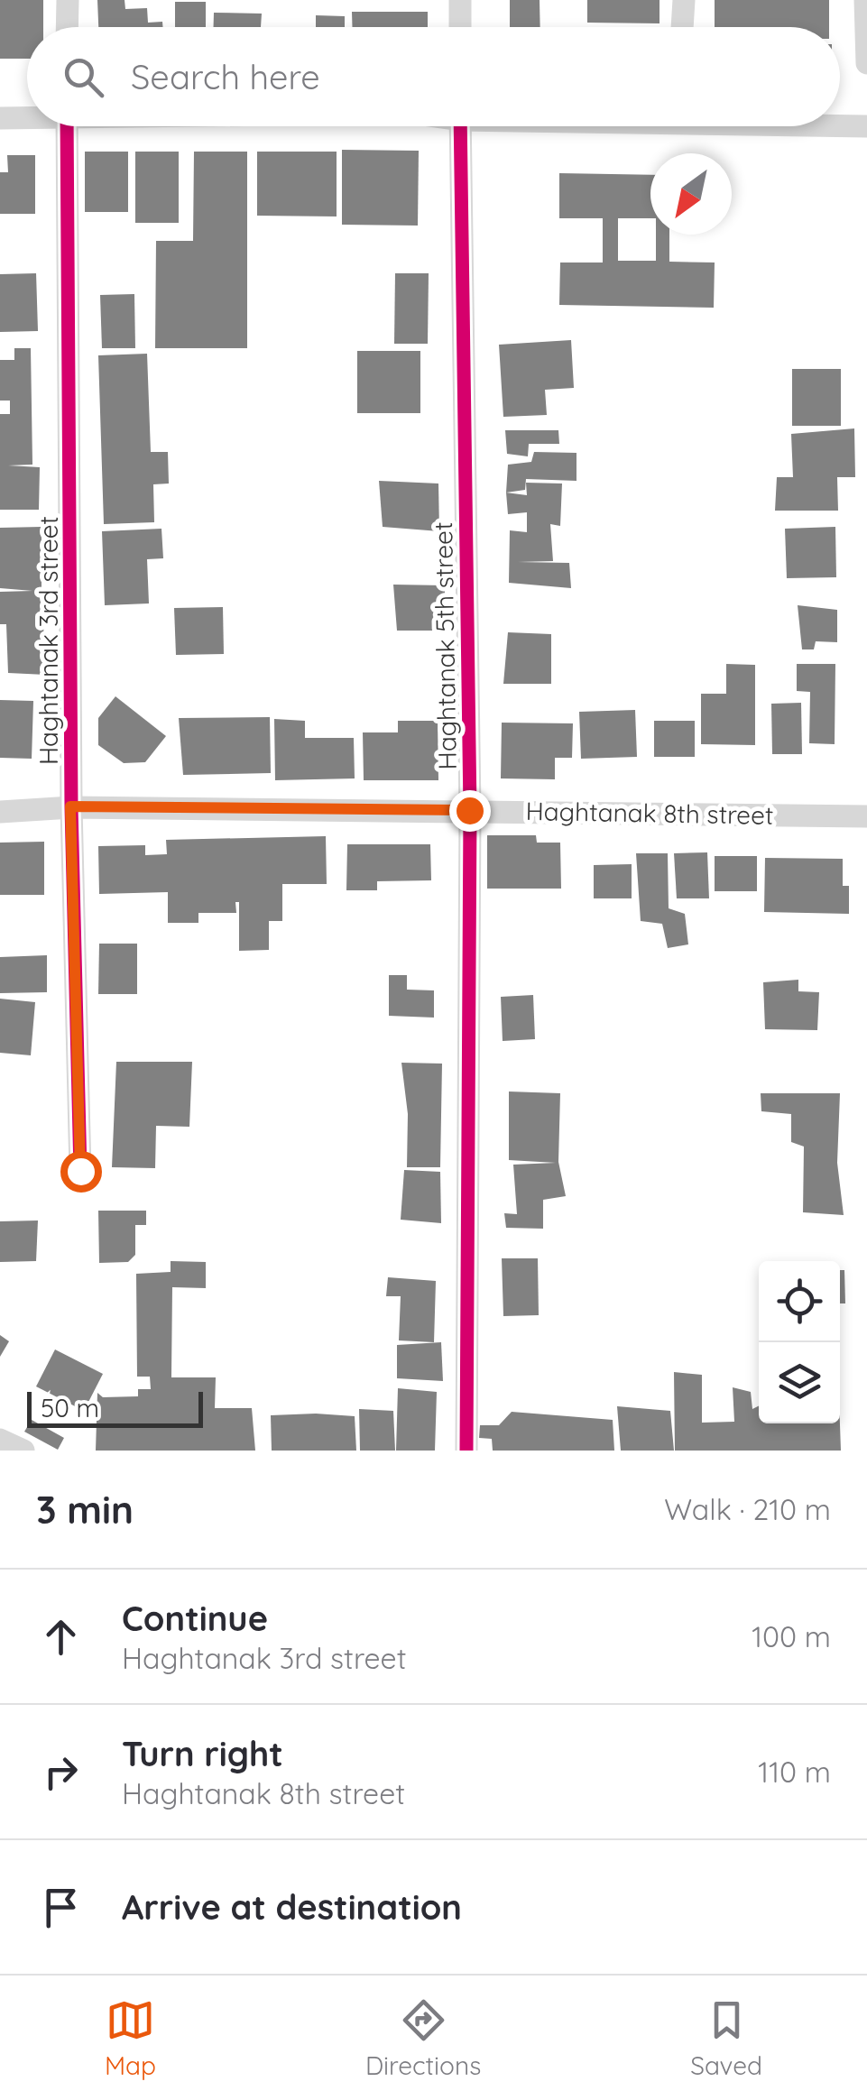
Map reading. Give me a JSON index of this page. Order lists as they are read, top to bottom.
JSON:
{
  "streets": {
    "street": ["Haghtanak 3rd street", "Haghtanak 5th street", "Haghtanak 8th street"]
  },
  "crossings": [
    ["Haghtanak 3rd street", "Haghtanak 8th street"],
    ["Haghtanak 5th street", "Haghtanak 8th street"]
  ],
  "scale_bar": "50 m",
  "north": "bottom left",
  "page": {
    "search": "Search here",
    "scale": "50 m",
    "heading": ["3 min", "Walk · 210 m"],
    "list": [
      ["Continue", "Haghtanak 3rd street", "100 m"],
      ["Turn right", "Haghtanak 8th street", "110 m"],
      "Arrive at destination"
    ],
    "nav": ["Map", "Directions", "Saved"]
  }
}
